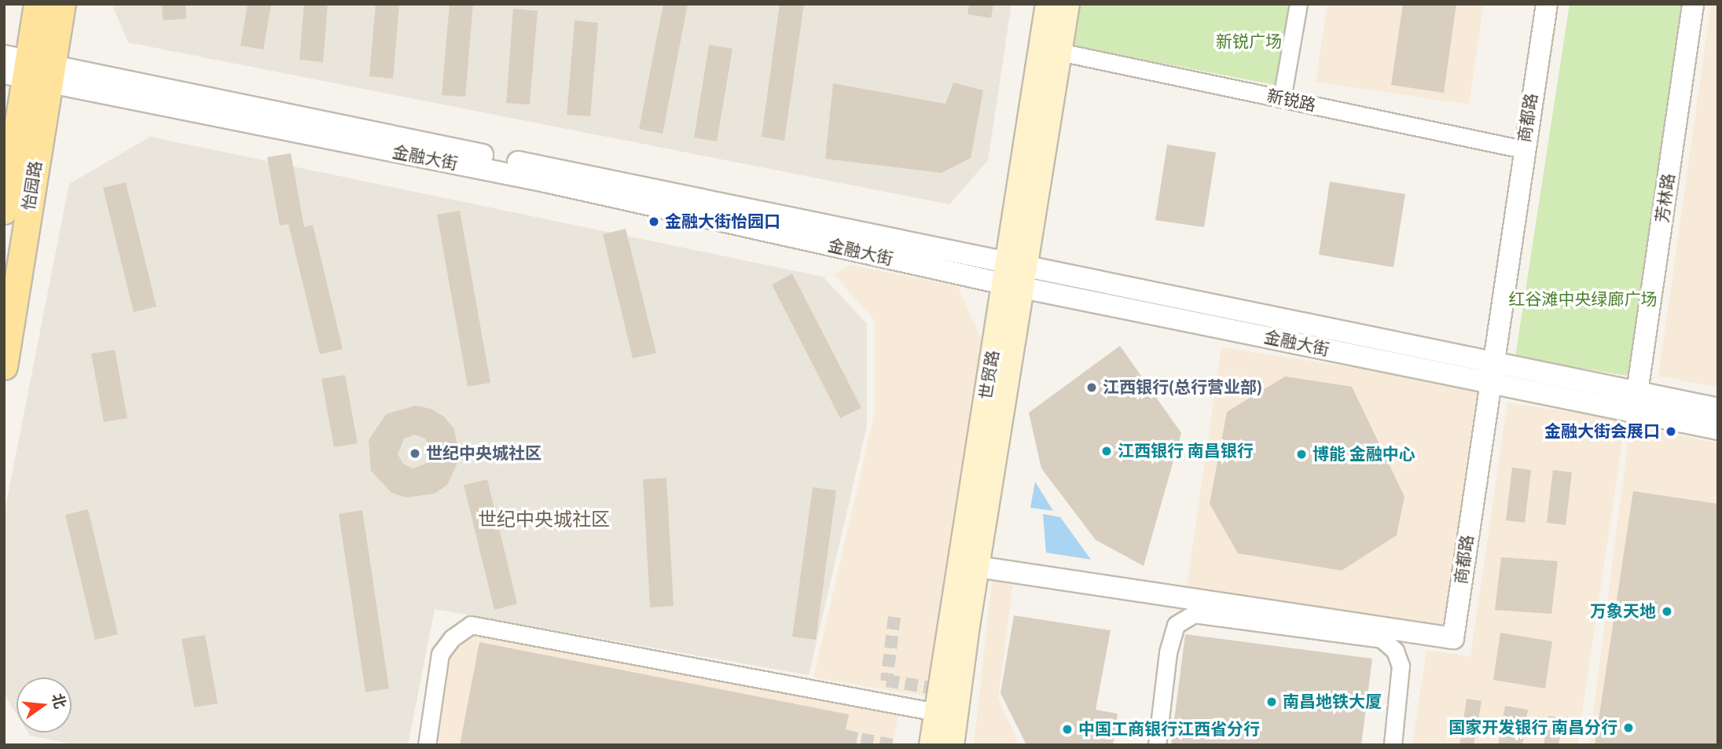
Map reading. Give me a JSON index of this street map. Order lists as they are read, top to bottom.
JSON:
{
  "streets": {
    "main road": ["怡园路", "世贸路"],
    "street": [
      "新锐路",
      "商都路",
      "金融大街",
      "芳林路"
    ]
  },
  "crossings": [
    ["新锐路", "商都路"],
    ["新锐路", "世贸路"],
    ["商都路", "金融大街"],
    ["商都路", "世贸路"],
    ["金融大街", "怡园路"],
    ["金融大街", "芳林路"],
    ["金融大街", "世贸路"]
  ],
  "districts": ["世纪中央城社区"],
  "parks": ["新锐广场", "红谷滩中央绿廊广场"],
  "places": [
    "金融大街怡园口",
    "江西银行(总行营业部)",
    "金融大街会展口",
    "江西银行 南昌银行",
    "世纪中央城社区",
    "博能 金融中心",
    "万象天地",
    "南昌地铁大厦",
    "国家开发银行 南昌分行",
    "中国工商银行江西省分行"
  ],
  "north": "right"
}
